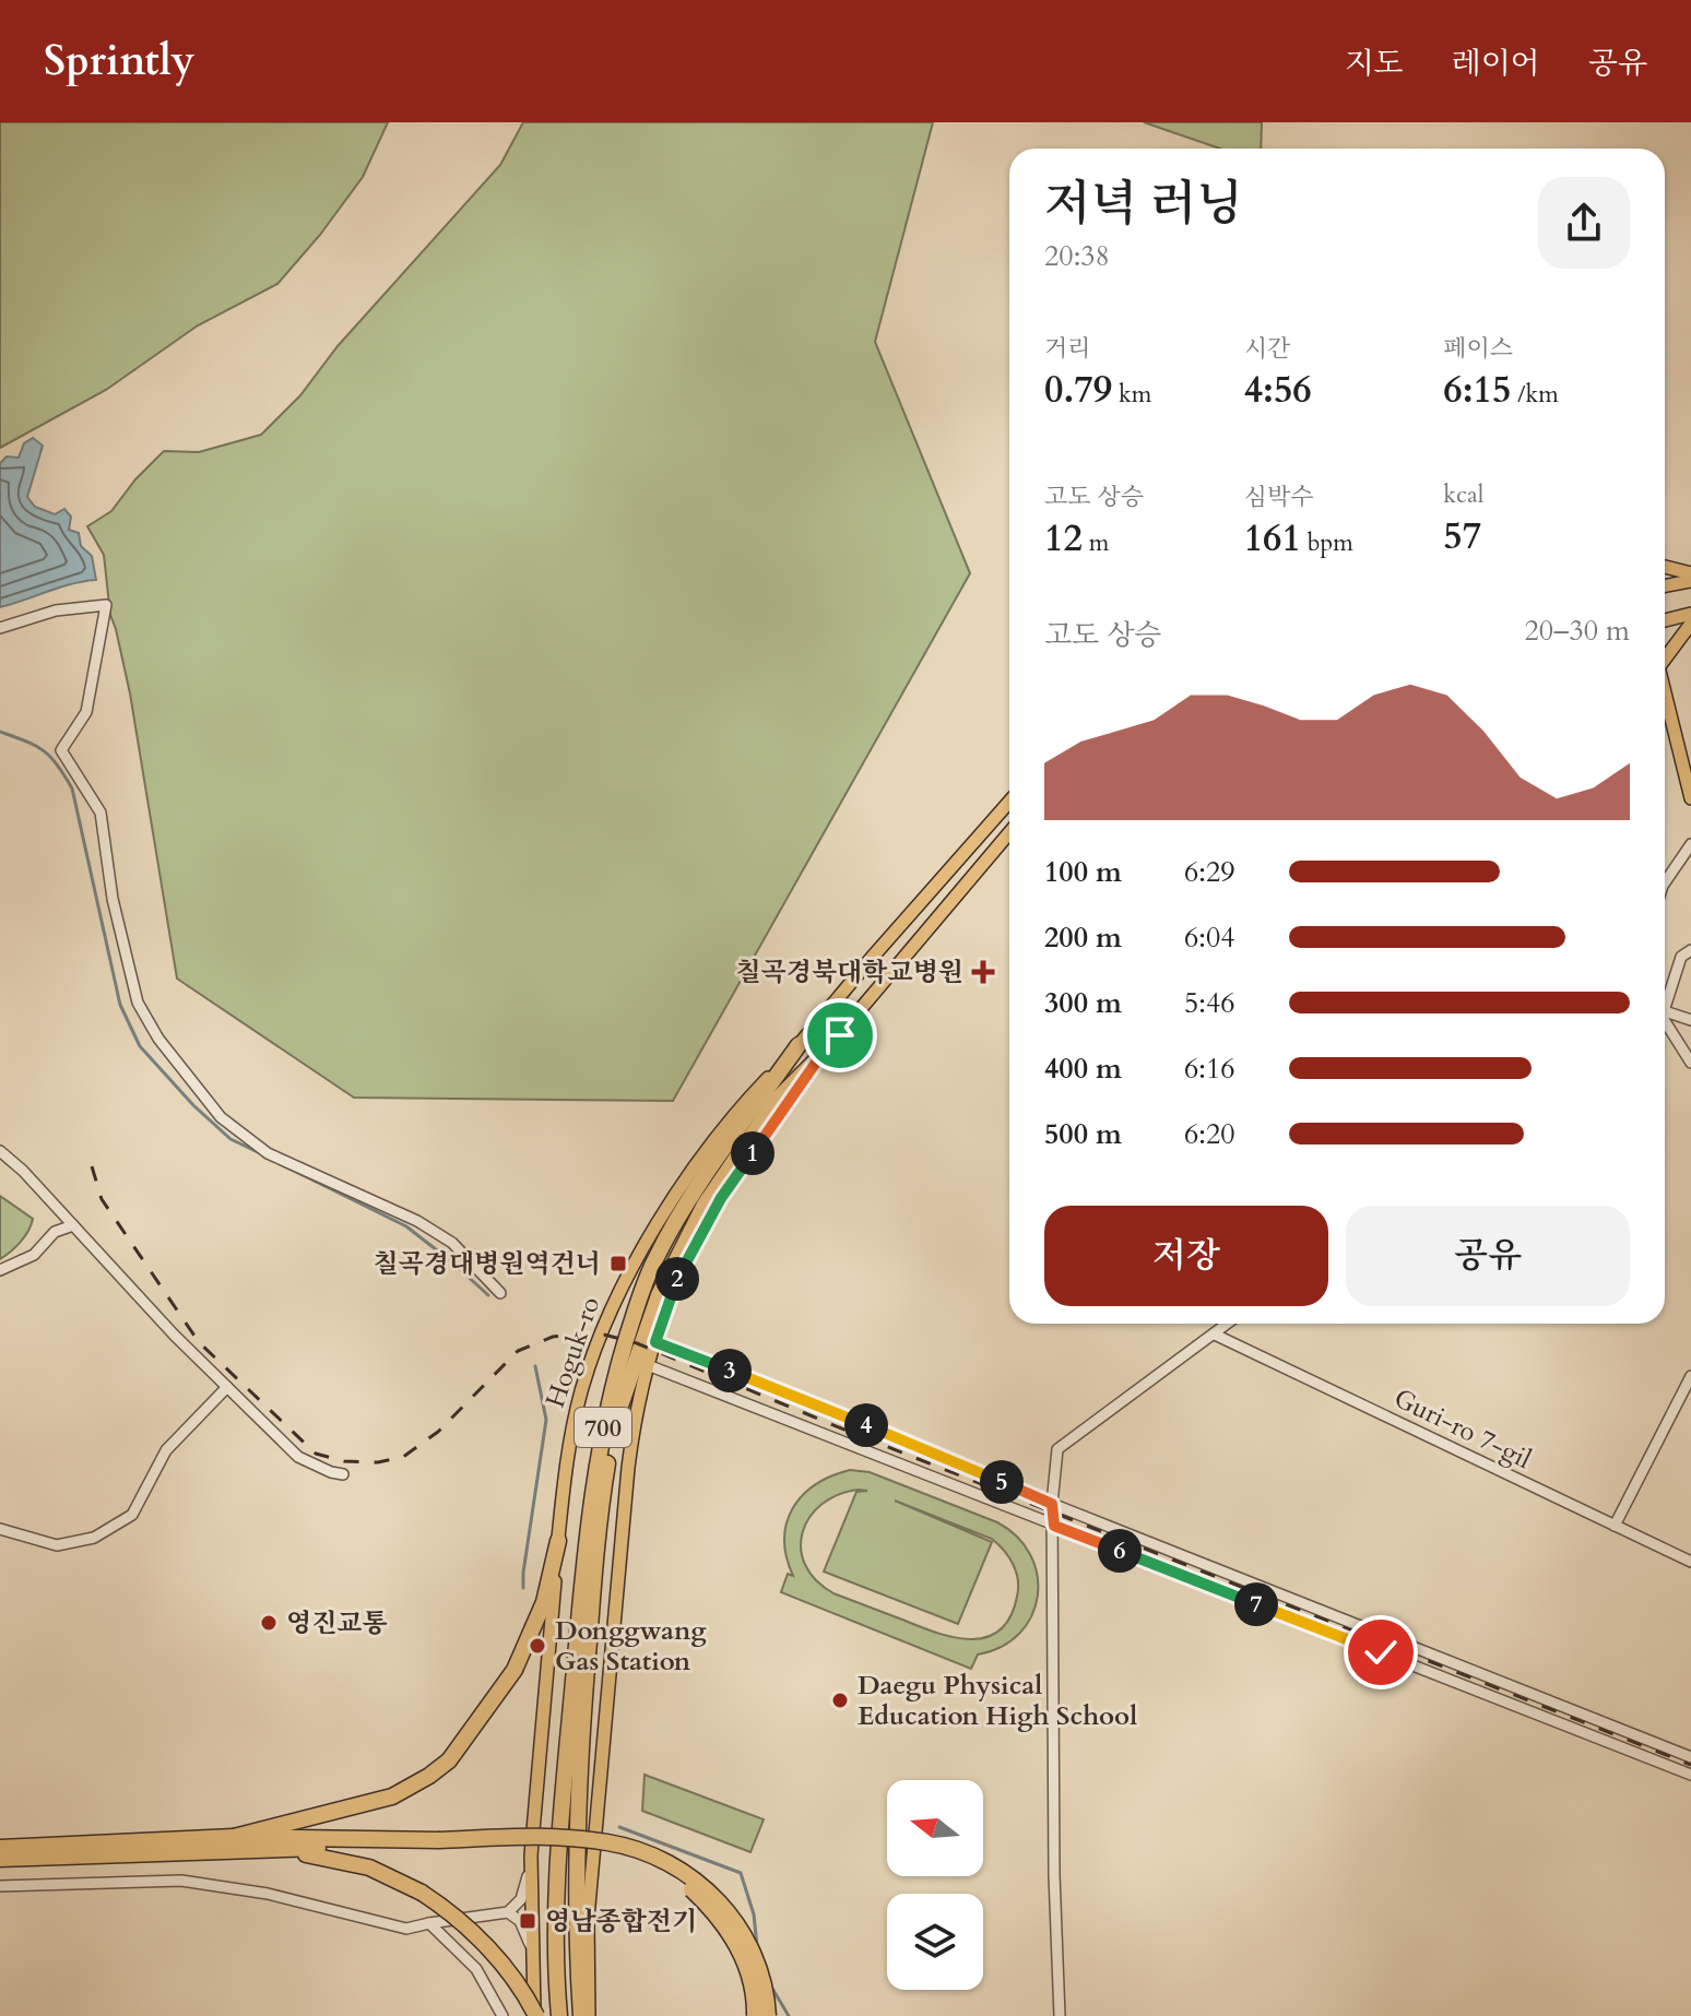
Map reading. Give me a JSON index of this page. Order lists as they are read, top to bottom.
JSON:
{
  "streets": {
    "highway": ["700"],
    "main road": ["Hoguk-ro"],
    "street": ["Guri-ro 7-gil"]
  },
  "crossings": [
    ["Hoguk-ro", "700"]
  ],
  "places": {
    "health": ["칠곡경북대학교병원"],
    "transit": ["칠곡경대병원역건너", "영남종합전기"],
    "other": ["영진교통", "Donggwang Gas Station", "Daegu Physical Education High School"]
  },
  "north": "left",
  "page": {
    "header": "Sprintly",
    "nav": ["지도", "레이어", "공유"],
    "heading": ["저녁 러닝", "20:38"],
    "stats": [
      ["거리", "0.79 km"],
      ["시간", "4:56"],
      ["페이스", "6:15 /km"],
      ["고도 상승", "12 m"],
      ["심박수", "161 bpm"],
      ["kcal", "57"]
    ],
    "chart": ["고도 상승", "20–30 m"],
    "list": [
      {
        "name": "100 m",
        "note": "6:29"
      },
      {
        "name": "200 m",
        "note": "6:04"
      },
      {
        "name": "300 m",
        "note": "5:46"
      },
      {
        "name": "400 m",
        "note": "6:16"
      },
      {
        "name": "500 m",
        "note": "6:20"
      }
    ],
    "pins": [
      "1",
      "2",
      "3",
      "4",
      "5",
      "6",
      "7"
    ],
    "buttons": ["저장", "공유"]
  }
}
